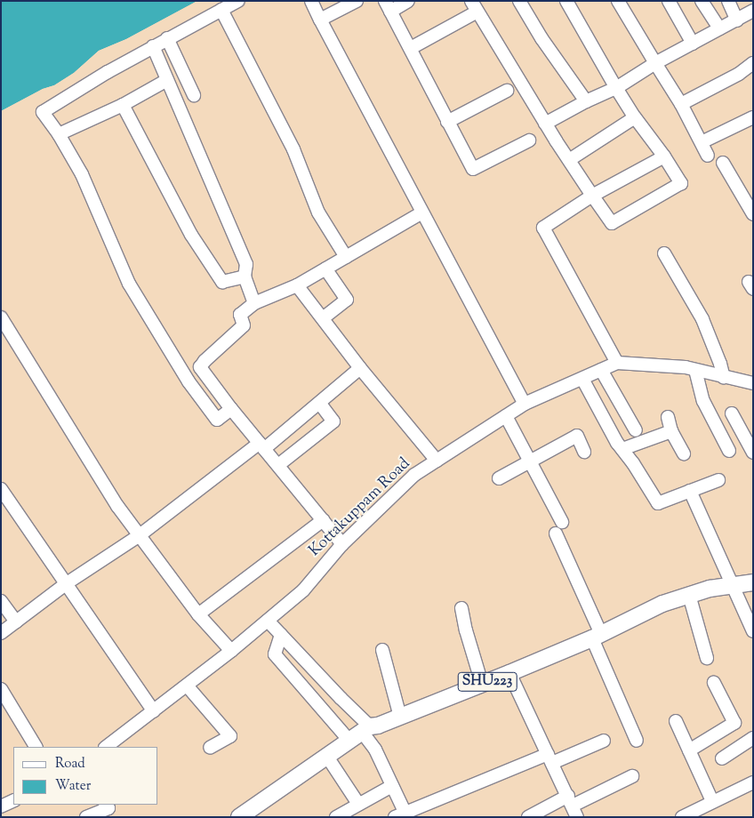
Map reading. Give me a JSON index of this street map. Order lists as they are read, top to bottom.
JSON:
{
  "streets": {
    "main road": ["SHU223"],
    "street": ["Kottakuppam Road"]
  },
  "legend": ["Road", "Water"]
}
